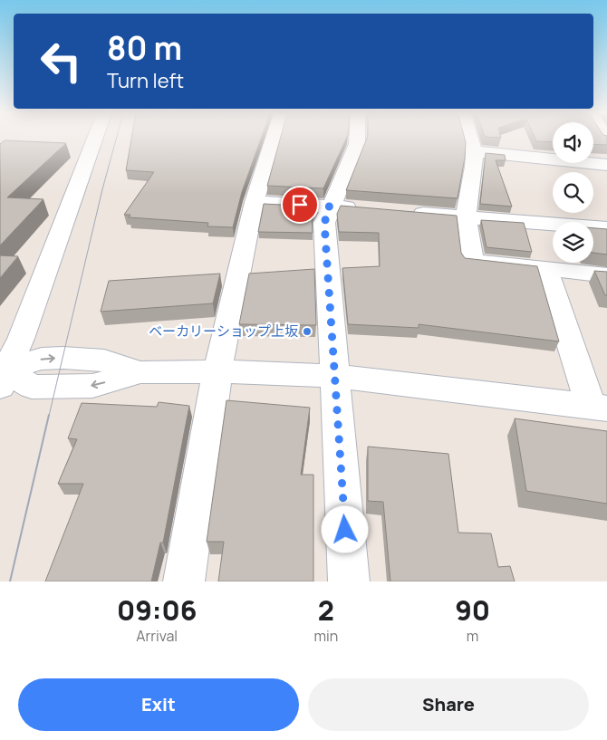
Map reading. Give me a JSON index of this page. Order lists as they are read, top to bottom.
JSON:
{
  "places": ["ベーカリーショップ上坂"],
  "page": {
    "turn": ["80 m", "Turn left"],
    "eta": [
      "09:06",
      "Arrival",
      "2",
      "min",
      "90",
      "m"
    ],
    "buttons": ["Exit", "Share"]
  }
}
